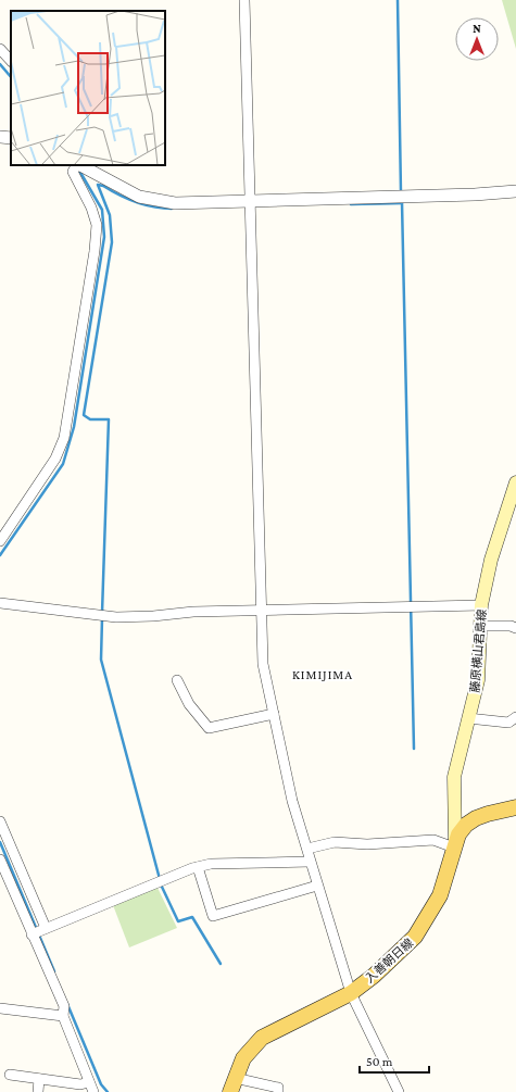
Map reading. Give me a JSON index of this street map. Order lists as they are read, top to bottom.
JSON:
{
  "streets": {
    "main road": ["藤原横山君島線", "入善朝日線"]
  },
  "crossings": [
    ["藤原横山君島線", "入善朝日線"]
  ],
  "districts": ["KIMIJIMA"],
  "scale_bar": "50 m",
  "north": "top"
}
